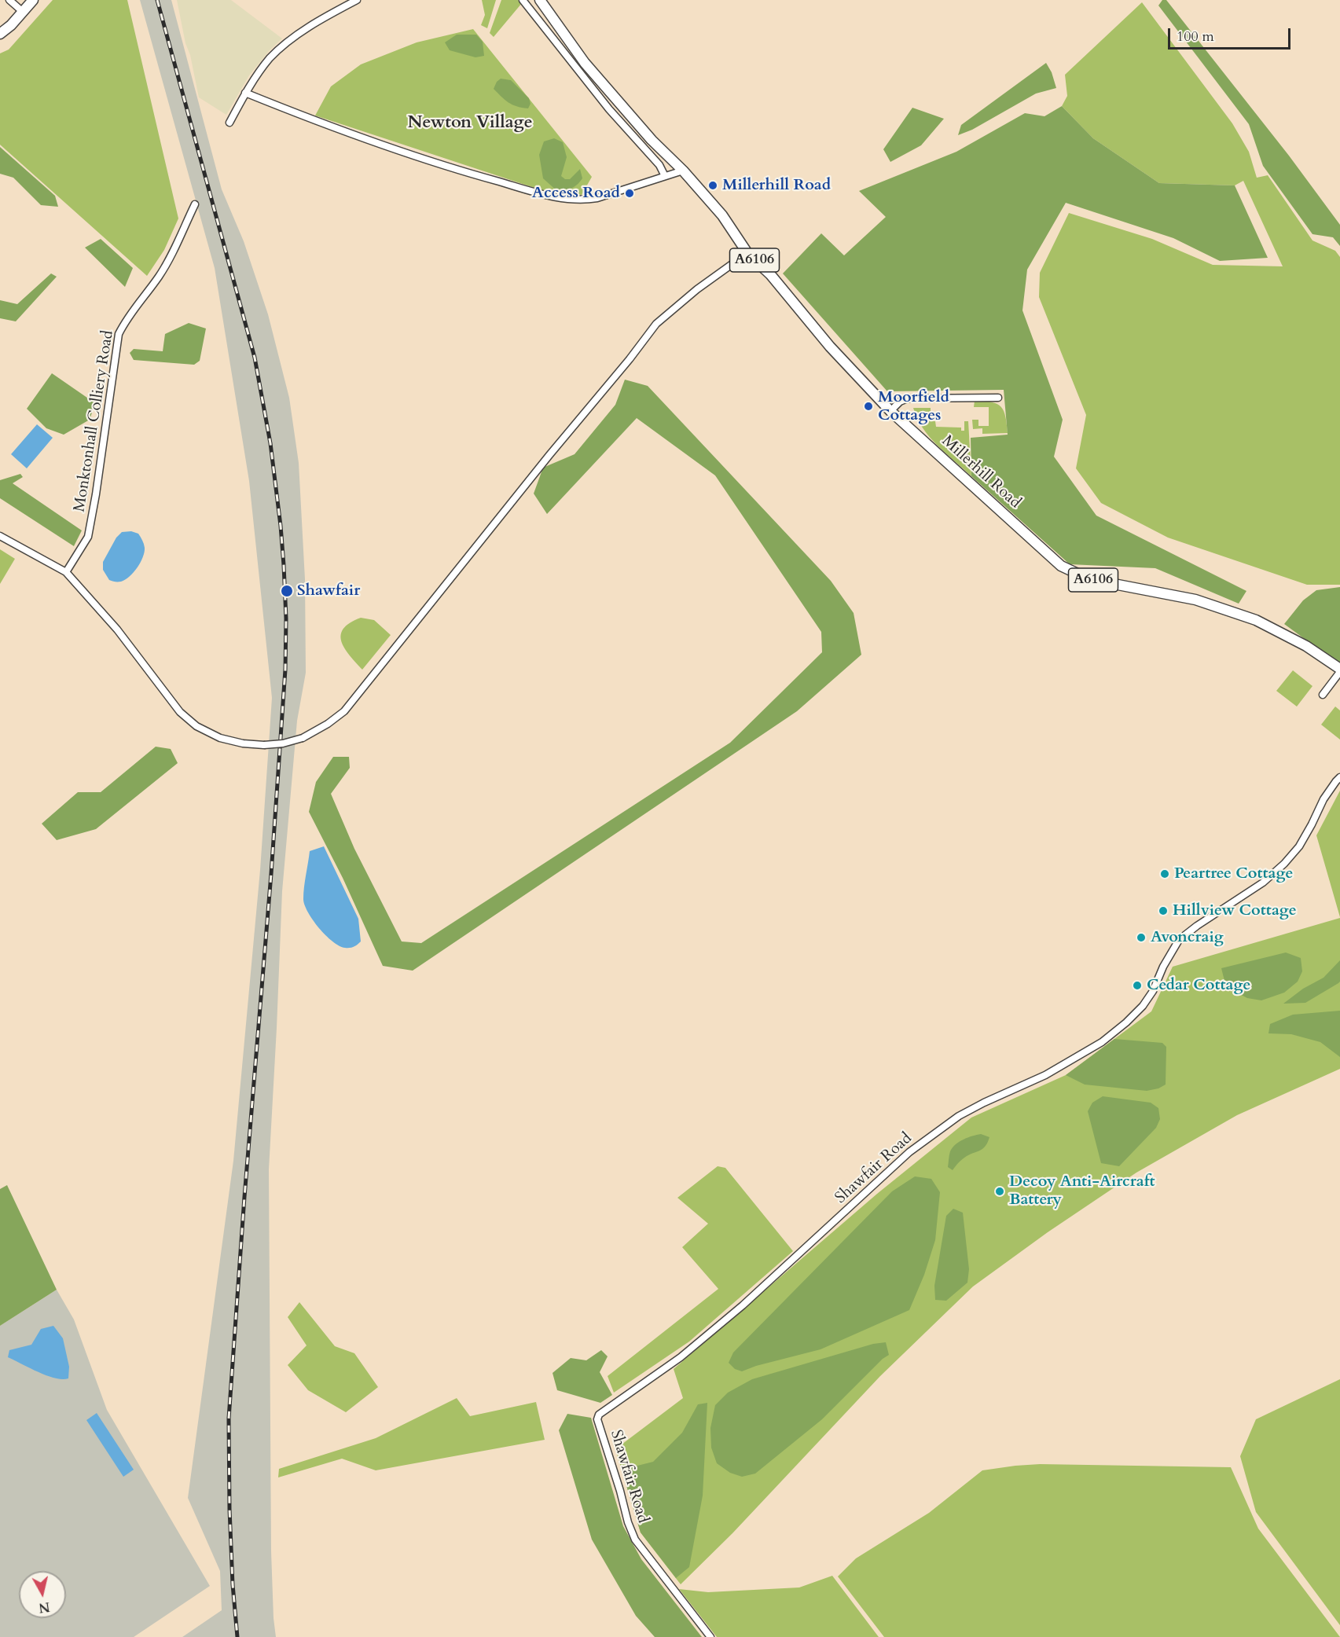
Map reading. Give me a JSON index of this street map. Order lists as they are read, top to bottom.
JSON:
{
  "streets": {
    "main road": ["A6106", "Millerhill Road"],
    "street": ["Monktonhall Colliery Road", "Shawfair Road"]
  },
  "districts": ["Newton Village"],
  "places": [
    "Millerhill Road",
    "Access Road",
    "Moorfield Cottages",
    "Shawfair",
    "Peartree Cottage",
    "Hillview Cottage",
    "Avoncraig",
    "Cedar Cottage",
    "Decoy Anti-Aircraft Battery"
  ],
  "scale_bar": "100 m",
  "north": "bottom"
}
